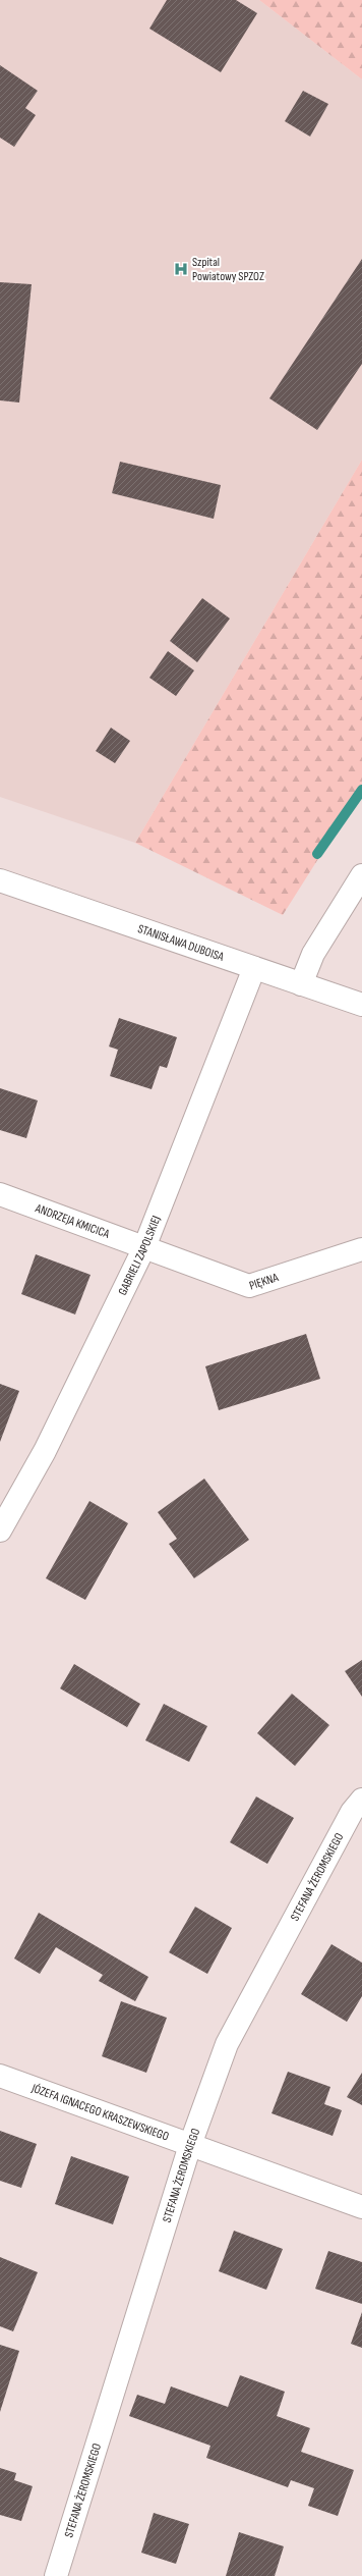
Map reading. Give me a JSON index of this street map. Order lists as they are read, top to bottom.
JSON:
{
  "streets": {
    "street": [
      "STANISŁAWA DUBOISA",
      "ANDRZEJA KMICICA",
      "GABRIELI ZAPOLSKIEJ",
      "PIĘKNA",
      "STEFANA ŻEROMSKIEGO",
      "JÓZEFA IGNACEGO KRASZEWSKIEGO"
    ]
  },
  "crossings": [
    ["STANISŁAWA DUBOISA", "GABRIELI ZAPOLSKIEJ"],
    ["ANDRZEJA KMICICA", "GABRIELI ZAPOLSKIEJ"],
    ["ANDRZEJA KMICICA", "PIĘKNA"],
    ["GABRIELI ZAPOLSKIEJ", "PIĘKNA"],
    ["STEFANA ŻEROMSKIEGO", "JÓZEFA IGNACEGO KRASZEWSKIEGO"]
  ],
  "places": {
    "hospital": ["Szpital Powiatowy SPZOZ"]
  }
}
